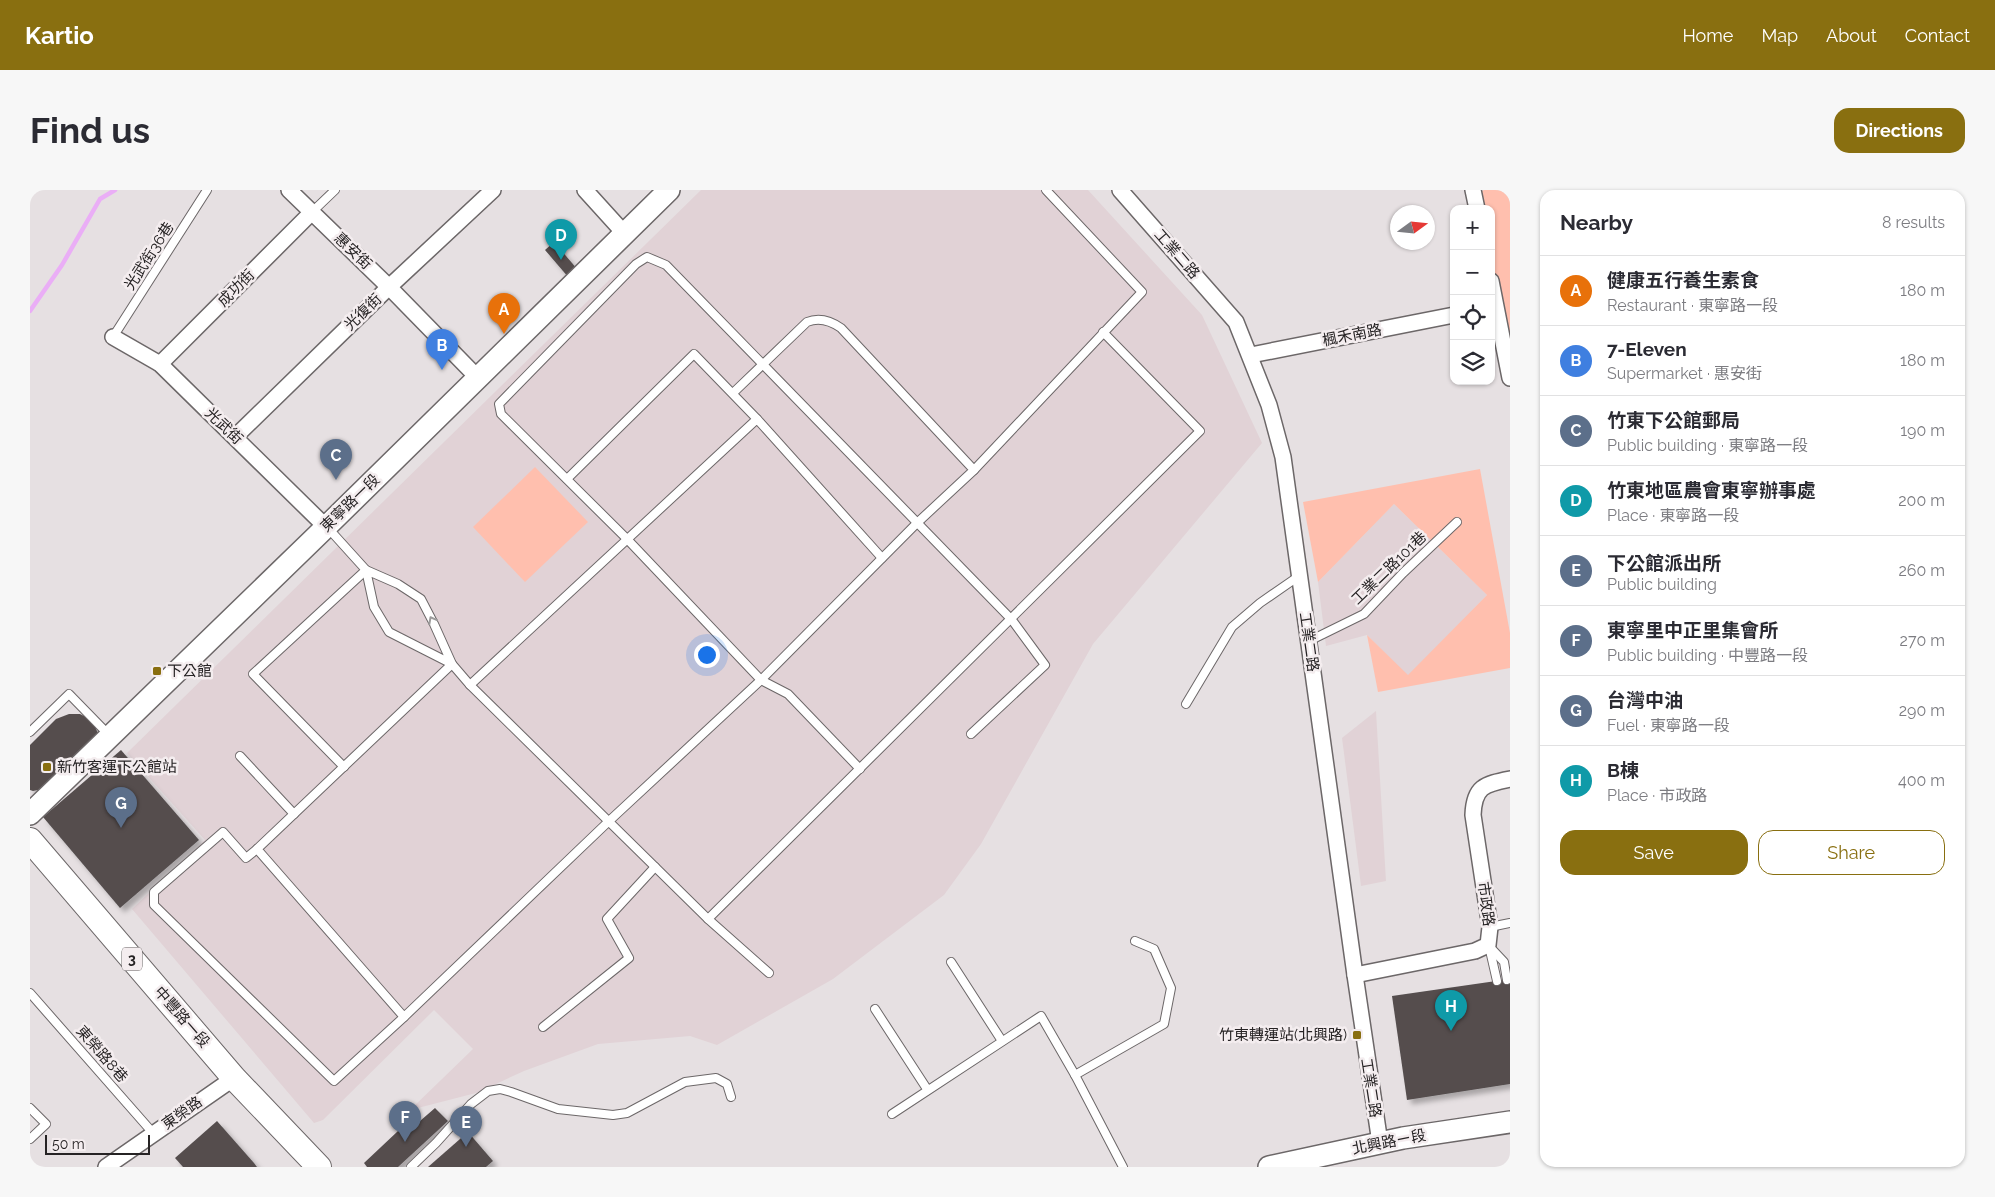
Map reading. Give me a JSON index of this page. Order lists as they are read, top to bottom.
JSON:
{
  "streets": {
    "main road": [
      "東寧路一段",
      "3",
      "中豐路一段",
      "北興路ㄧ段"
    ],
    "street": [
      "惠安街",
      "工業二路",
      "成功街",
      "光復街",
      "楓禾南路",
      "光武街",
      "市政路",
      "東榮路"
    ],
    "lane": ["光武街36巷", "工業二路101巷", "東榮路8巷"]
  },
  "crossings": [
    ["惠安街", "成功街"],
    ["惠安街", "光復街"],
    ["惠安街", "東寧路一段"],
    ["工業二路", "楓禾南路"],
    ["工業二路", "工業二路101巷"],
    ["工業二路", "市政路"],
    ["工業二路", "北興路ㄧ段"],
    ["光武街36巷", "光武街"],
    ["成功街", "光武街"],
    ["光復街", "光武街"],
    ["光武街", "東寧路一段"],
    ["中豐路一段", "東榮路"],
    ["東榮路8巷", "東榮路"]
  ],
  "places": {
    "transit": ["下公館", "新竹客運下公館站", "竹東轉運站(北興路)"]
  },
  "scale_bar": "50 m",
  "north": "right",
  "page": {
    "header": "Kartio",
    "nav": [
      "Home",
      "Map",
      "About",
      "Contact"
    ],
    "buttons": [
      "Directions",
      ["Save", "Share"]
    ],
    "title": "Find us",
    "heading": ["Nearby", "8 results"],
    "map_buttons": ["+", "−"],
    "pins": [
      "D",
      "A",
      "B",
      "C",
      "G",
      "H",
      "F",
      "E"
    ],
    "list": [
      {
        "mark": "A",
        "name": "健康五行養生素食",
        "note": "Restaurant · 東寧路一段",
        "value": "180 m"
      },
      {
        "mark": "B",
        "name": "7-Eleven",
        "note": "Supermarket · 惠安街",
        "value": "180 m"
      },
      {
        "mark": "C",
        "name": "竹東下公館郵局",
        "note": "Public building · 東寧路一段",
        "value": "190 m"
      },
      {
        "mark": "D",
        "name": "竹東地區農會東寧辦事處",
        "note": "Place · 東寧路一段",
        "value": "200 m"
      },
      {
        "mark": "E",
        "name": "下公館派出所",
        "note": "Public building",
        "value": "260 m"
      },
      {
        "mark": "F",
        "name": "東寧里中正里集會所",
        "note": "Public building · 中豐路一段",
        "value": "270 m"
      },
      {
        "mark": "G",
        "name": "台灣中油",
        "note": "Fuel · 東寧路一段",
        "value": "290 m"
      },
      {
        "mark": "H",
        "name": "B棟",
        "note": "Place · 市政路",
        "value": "400 m"
      }
    ],
    "scale": "50 m"
  }
}
